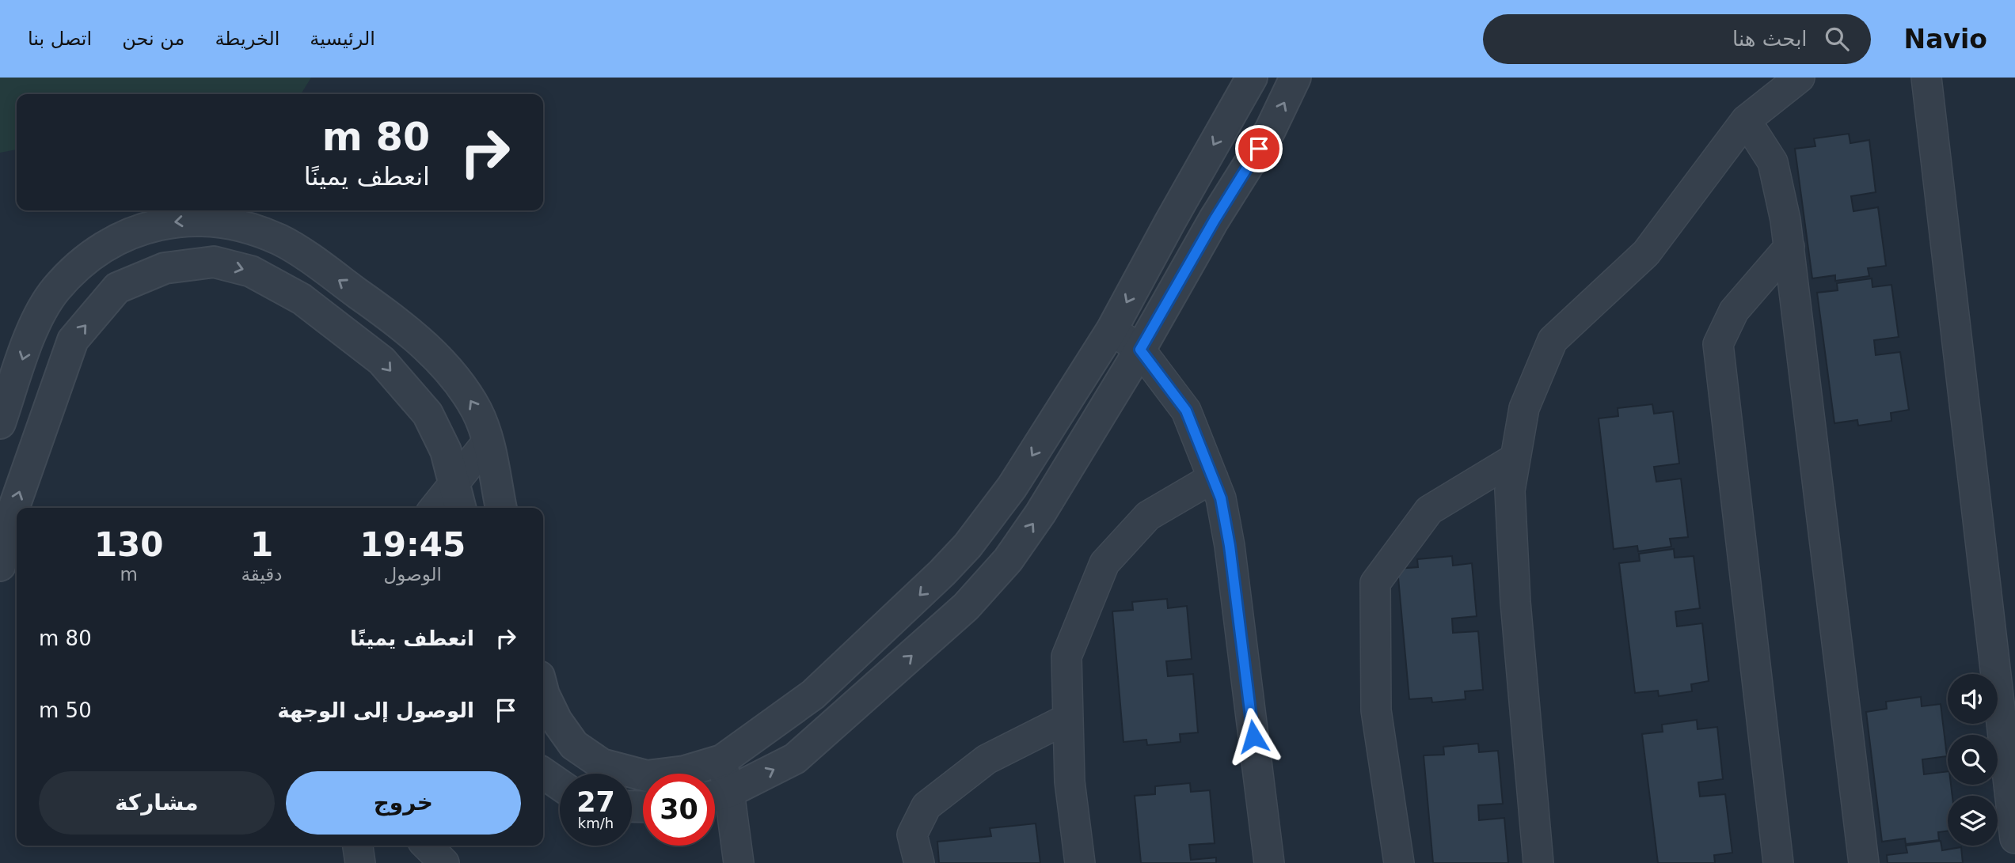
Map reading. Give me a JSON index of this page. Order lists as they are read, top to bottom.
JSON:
{
  "page": {
    "header": "Navio",
    "search": "ابحث هنا",
    "nav": [
      "الرئيسية",
      "الخريطة",
      "من نحن",
      "اتصل بنا"
    ],
    "turn": ["80 m", "انعطف يمينًا"],
    "eta": [
      "19:45",
      "الوصول",
      "1",
      "دقيقة",
      "130",
      "m"
    ],
    "list": [
      {
        "name": "انعطف يمينًا",
        "value": "80 m"
      },
      {
        "name": "الوصول إلى الوجهة",
        "value": "50 m"
      }
    ],
    "buttons": ["خروج", "مشاركة"],
    "speed": "27 km/h",
    "limit": "30"
  }
}
